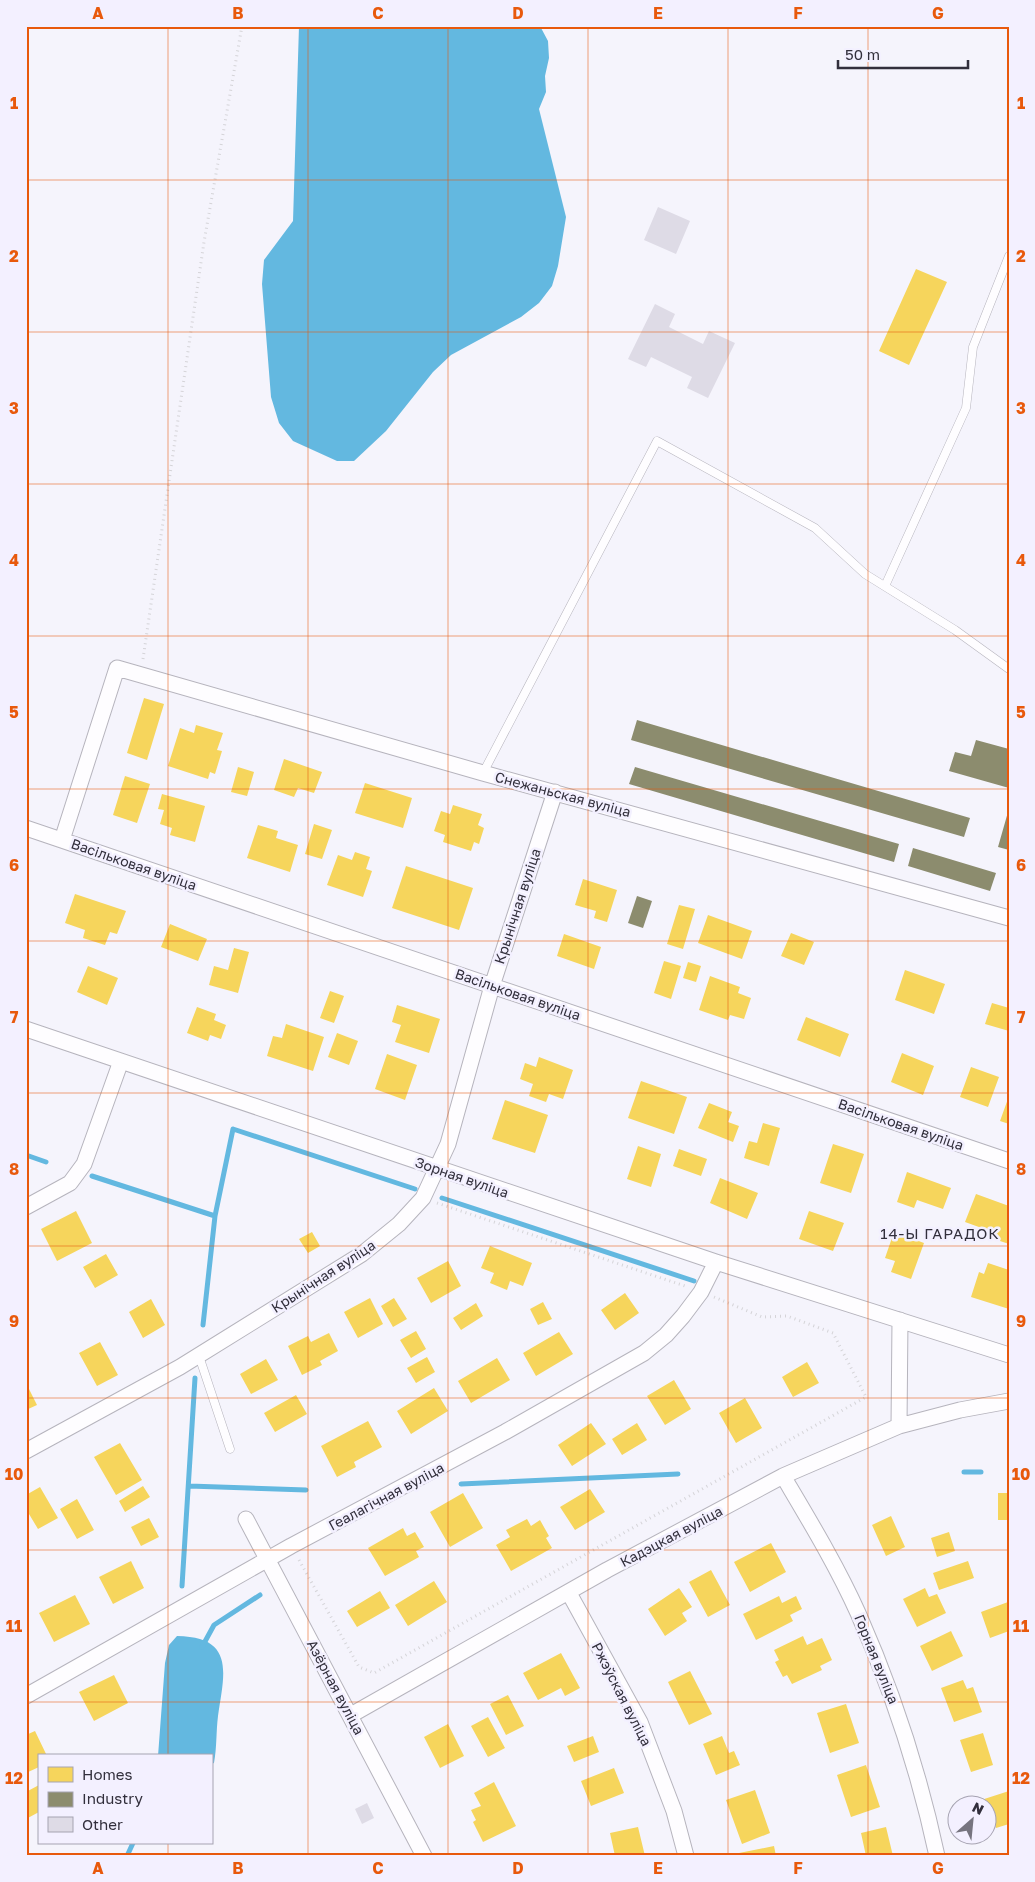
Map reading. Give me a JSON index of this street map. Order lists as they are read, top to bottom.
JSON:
{
  "streets": {
    "street": [
      "Снежаньская вуліца",
      "Васільковая вуліца",
      "Крынічная вуліца",
      "Зорная вуліца",
      "Геалагічная вуліца",
      "Кадэцкая вуліца",
      "Горная вуліца",
      "Азёрная вуліца",
      "Ржэўская вуліца"
    ]
  },
  "crossings": [
    ["Снежаньская вуліца", "Васільковая вуліца"],
    ["Снежаньская вуліца", "Крынічная вуліца"],
    ["Васільковая вуліца", "Крынічная вуліца"],
    ["Крынічная вуліца", "Зорная вуліца"],
    ["Зорная вуліца", "Геалагічная вуліца"],
    ["Геалагічная вуліца", "Азёрная вуліца"],
    ["Кадэцкая вуліца", "Горная вуліца"],
    ["Кадэцкая вуліца", "Азёрная вуліца"],
    ["Кадэцкая вуліца", "Ржэўская вуліца"]
  ],
  "districts": ["14-Ы ГАРАДОК"],
  "legend": ["Homes", "Industry", "Other"],
  "scale_bar": "50 m",
  "north": "top right",
  "grid": {
    "columns": [
      "A",
      "B",
      "C",
      "D",
      "E",
      "F",
      "G"
    ],
    "rows": [
      "1",
      "2",
      "3",
      "4",
      "5",
      "6",
      "7",
      "8",
      "9",
      "10",
      "11",
      "12"
    ]
  }
}
